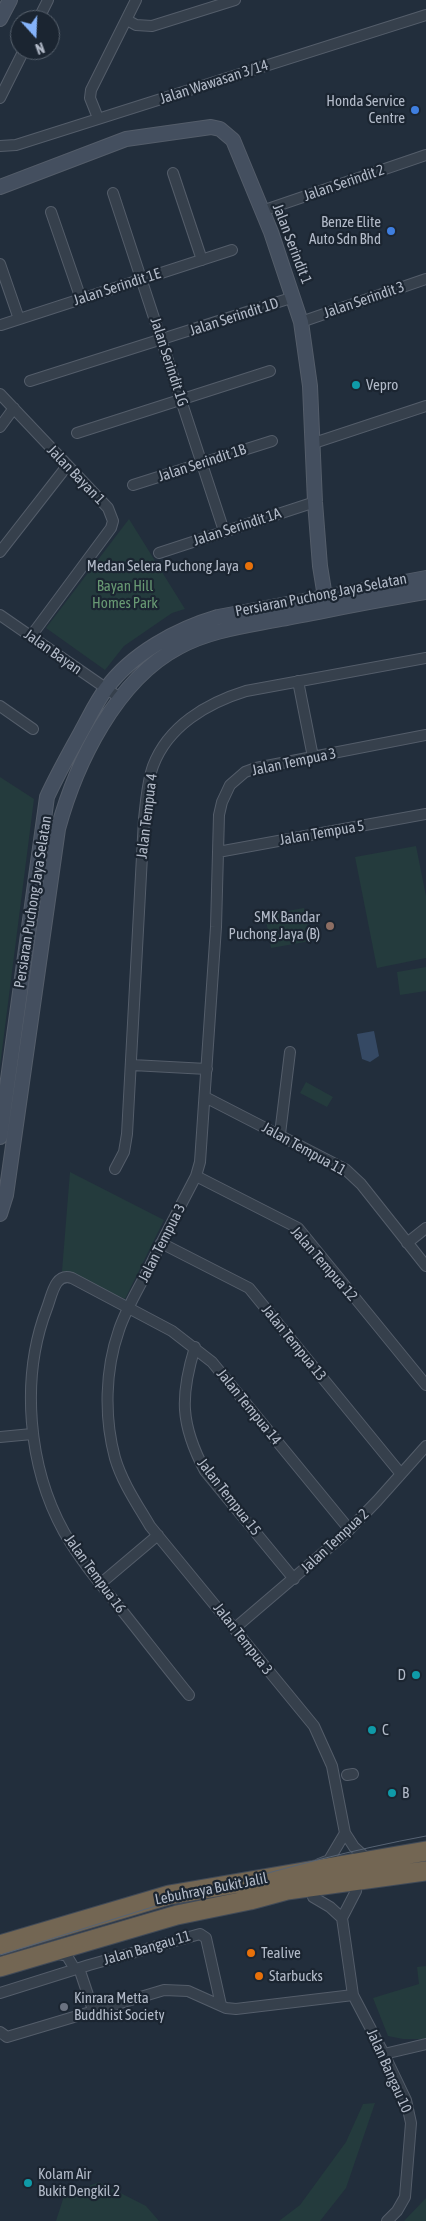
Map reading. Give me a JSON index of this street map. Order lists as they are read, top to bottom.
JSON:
{
  "streets": {
    "highway": ["Lebuhraya Bukit Jalil"],
    "main road": ["Jalan Serindit 1", "Persiaran Puchong Jaya Selatan"],
    "street": [
      "Jalan Wawasan 3/14",
      "Jalan Serindit 2",
      "Jalan Serindit 1E",
      "Jalan Serindit 3",
      "Jalan Serindit 1D",
      "Jalan Serindit 1G",
      "Jalan Serindit 1B",
      "Jalan Bayan 1",
      "Jalan Serindit 1A",
      "Jalan Bayan",
      "Jalan Tempua 3",
      "Jalan Tempua 4",
      "Jalan Tempua 5",
      "Jalan Tempua 11",
      "Jalan Tempua 12",
      "Jalan Tempua 13",
      "Jalan Tempua 14",
      "Jalan Tempua 15",
      "Jalan Tempua 2",
      "Jalan Tempua 16",
      "Jalan Bangau 11",
      "Jalan Bangau 10"
    ]
  },
  "crossings": [
    ["Jalan Serindit 2", "Jalan Serindit 1"],
    ["Jalan Serindit 1", "Jalan Serindit 3"],
    ["Jalan Serindit 1", "Jalan Serindit 1D"],
    ["Jalan Serindit 1", "Jalan Serindit 1A"],
    ["Jalan Serindit 1", "Persiaran Puchong Jaya Selatan"],
    ["Jalan Serindit 1E", "Jalan Serindit 1G"],
    ["Jalan Serindit 1D", "Jalan Serindit 1G"],
    ["Jalan Serindit 1G", "Jalan Serindit 1B"],
    ["Jalan Serindit 1G", "Jalan Serindit 1A"],
    ["Jalan Bayan 1", "Jalan Bayan"],
    ["Persiaran Puchong Jaya Selatan", "Jalan Bayan"],
    ["Jalan Tempua 3", "Jalan Tempua 5"],
    ["Jalan Tempua 3", "Jalan Tempua 11"],
    ["Jalan Tempua 3", "Jalan Tempua 12"],
    ["Jalan Tempua 3", "Jalan Tempua 13"],
    ["Jalan Tempua 3", "Jalan Tempua 14"],
    ["Jalan Tempua 3", "Jalan Tempua 2"],
    ["Jalan Tempua 3", "Jalan Tempua 16"],
    ["Jalan Tempua 3", "Lebuhraya Bukit Jalil"],
    ["Jalan Tempua 13", "Jalan Tempua 2"],
    ["Jalan Tempua 14", "Jalan Tempua 15"],
    ["Jalan Tempua 14", "Jalan Tempua 2"],
    ["Jalan Tempua 14", "Jalan Tempua 16"],
    ["Jalan Tempua 15", "Jalan Tempua 2"],
    ["Lebuhraya Bukit Jalil", "Jalan Bangau 11"]
  ],
  "parks": ["Bayan Hill Homes Park"],
  "places": [
    "Honda Service Centre",
    "Benze Elite Auto Sdn Bhd",
    "Vepro",
    "Medan Selera Puchong Jaya",
    "SMK Bandar Puchong Jaya (B)",
    "D",
    "C",
    "B",
    "Tealive",
    "Starbucks",
    "Kinrara Metta Buddhist Society",
    "Kolam Air Bukit Dengkil 2"
  ],
  "north": "bottom"
}
